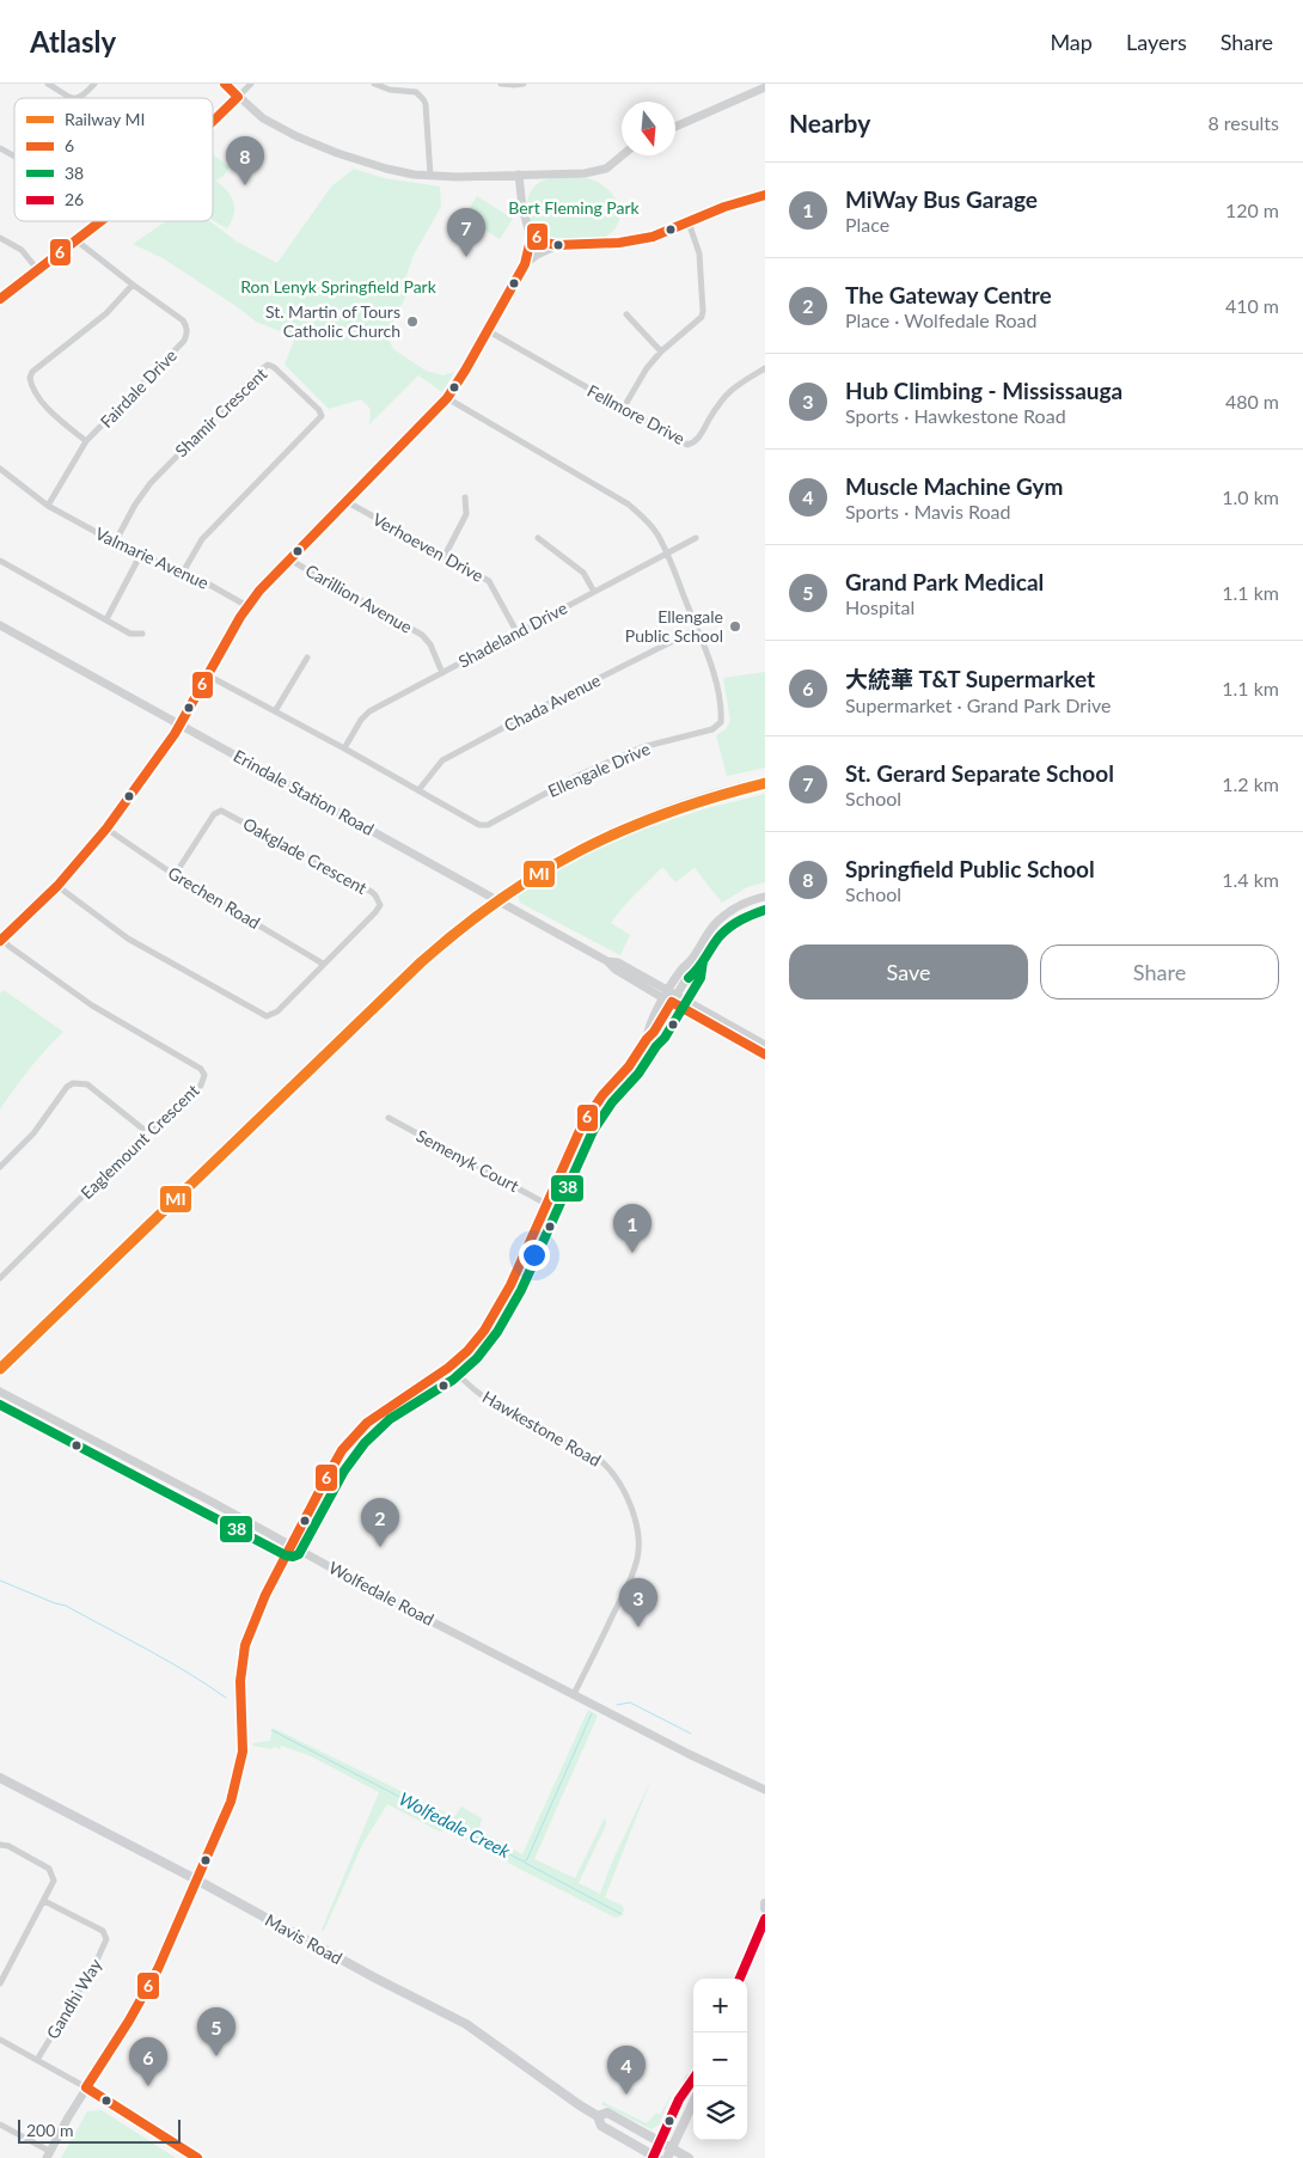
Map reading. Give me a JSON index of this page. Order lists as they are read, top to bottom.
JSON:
{
  "streets": {
    "main road": ["Mavis Road"],
    "street": [
      "Fairdale Drive",
      "Shamir Crescent",
      "Fellmore Drive",
      "Verhoeven Drive",
      "Valmarie Avenue",
      "Carillion Avenue",
      "Shadeland Drive",
      "Chada Avenue",
      "Ellengale Drive",
      "Erindale Station Road",
      "Oakglade Crescent",
      "Grechen Road",
      "Eaglemount Crescent",
      "Semenyk Court",
      "Hawkestone Road",
      "Wolfedale Road",
      "Gandhi Way"
    ]
  },
  "crossings": [
    ["Fairdale Drive", "Valmarie Avenue"],
    ["Shamir Crescent", "Valmarie Avenue"],
    ["Verhoeven Drive", "Shadeland Drive"],
    ["Carillion Avenue", "Shadeland Drive"],
    ["Shadeland Drive", "Ellengale Drive"],
    ["Chada Avenue", "Ellengale Drive"],
    ["Oakglade Crescent", "Grechen Road"],
    ["Hawkestone Road", "Wolfedale Road"]
  ],
  "water": ["Wolfedale Creek"],
  "parks": ["Bert Fleming Park", "Ron Lenyk Springfield Park"],
  "places": ["St. Martin of Tours Catholic Church", "Ellengale Public School"],
  "lines": [
    "transit line 6",
    "rail line MI",
    "transit line 38",
    "transit line 26"
  ],
  "legend": [
    "Railway MI",
    "6",
    "38",
    "26"
  ],
  "scale_bar": "200 m",
  "north": "bottom",
  "page": {
    "header": "Atlasly",
    "nav": ["Map", "Layers", "Share"],
    "heading": ["Nearby", "8 results"],
    "pins": [
      "8",
      "7",
      "1",
      "2",
      "3",
      "5",
      "6",
      "4"
    ],
    "list": [
      {
        "mark": "1",
        "name": "MiWay Bus Garage",
        "note": "Place",
        "value": "120 m"
      },
      {
        "mark": "2",
        "name": "The Gateway Centre",
        "note": "Place · Wolfedale Road",
        "value": "410 m"
      },
      {
        "mark": "3",
        "name": "Hub Climbing - Mississauga",
        "note": "Sports · Hawkestone Road",
        "value": "480 m"
      },
      {
        "mark": "4",
        "name": "Muscle Machine Gym",
        "note": "Sports · Mavis Road",
        "value": "1.0 km"
      },
      {
        "mark": "5",
        "name": "Grand Park Medical",
        "note": "Hospital",
        "value": "1.1 km"
      },
      {
        "mark": "6",
        "name": "大統華 T&T Supermarket",
        "note": "Supermarket · Grand Park Drive",
        "value": "1.1 km"
      },
      {
        "mark": "7",
        "name": "St. Gerard Separate School",
        "note": "School",
        "value": "1.2 km"
      },
      {
        "mark": "8",
        "name": "Springfield Public School",
        "note": "School",
        "value": "1.4 km"
      }
    ],
    "buttons": ["Save", "Share"],
    "map_buttons": ["+", "−"],
    "scale": "200 m"
  }
}
